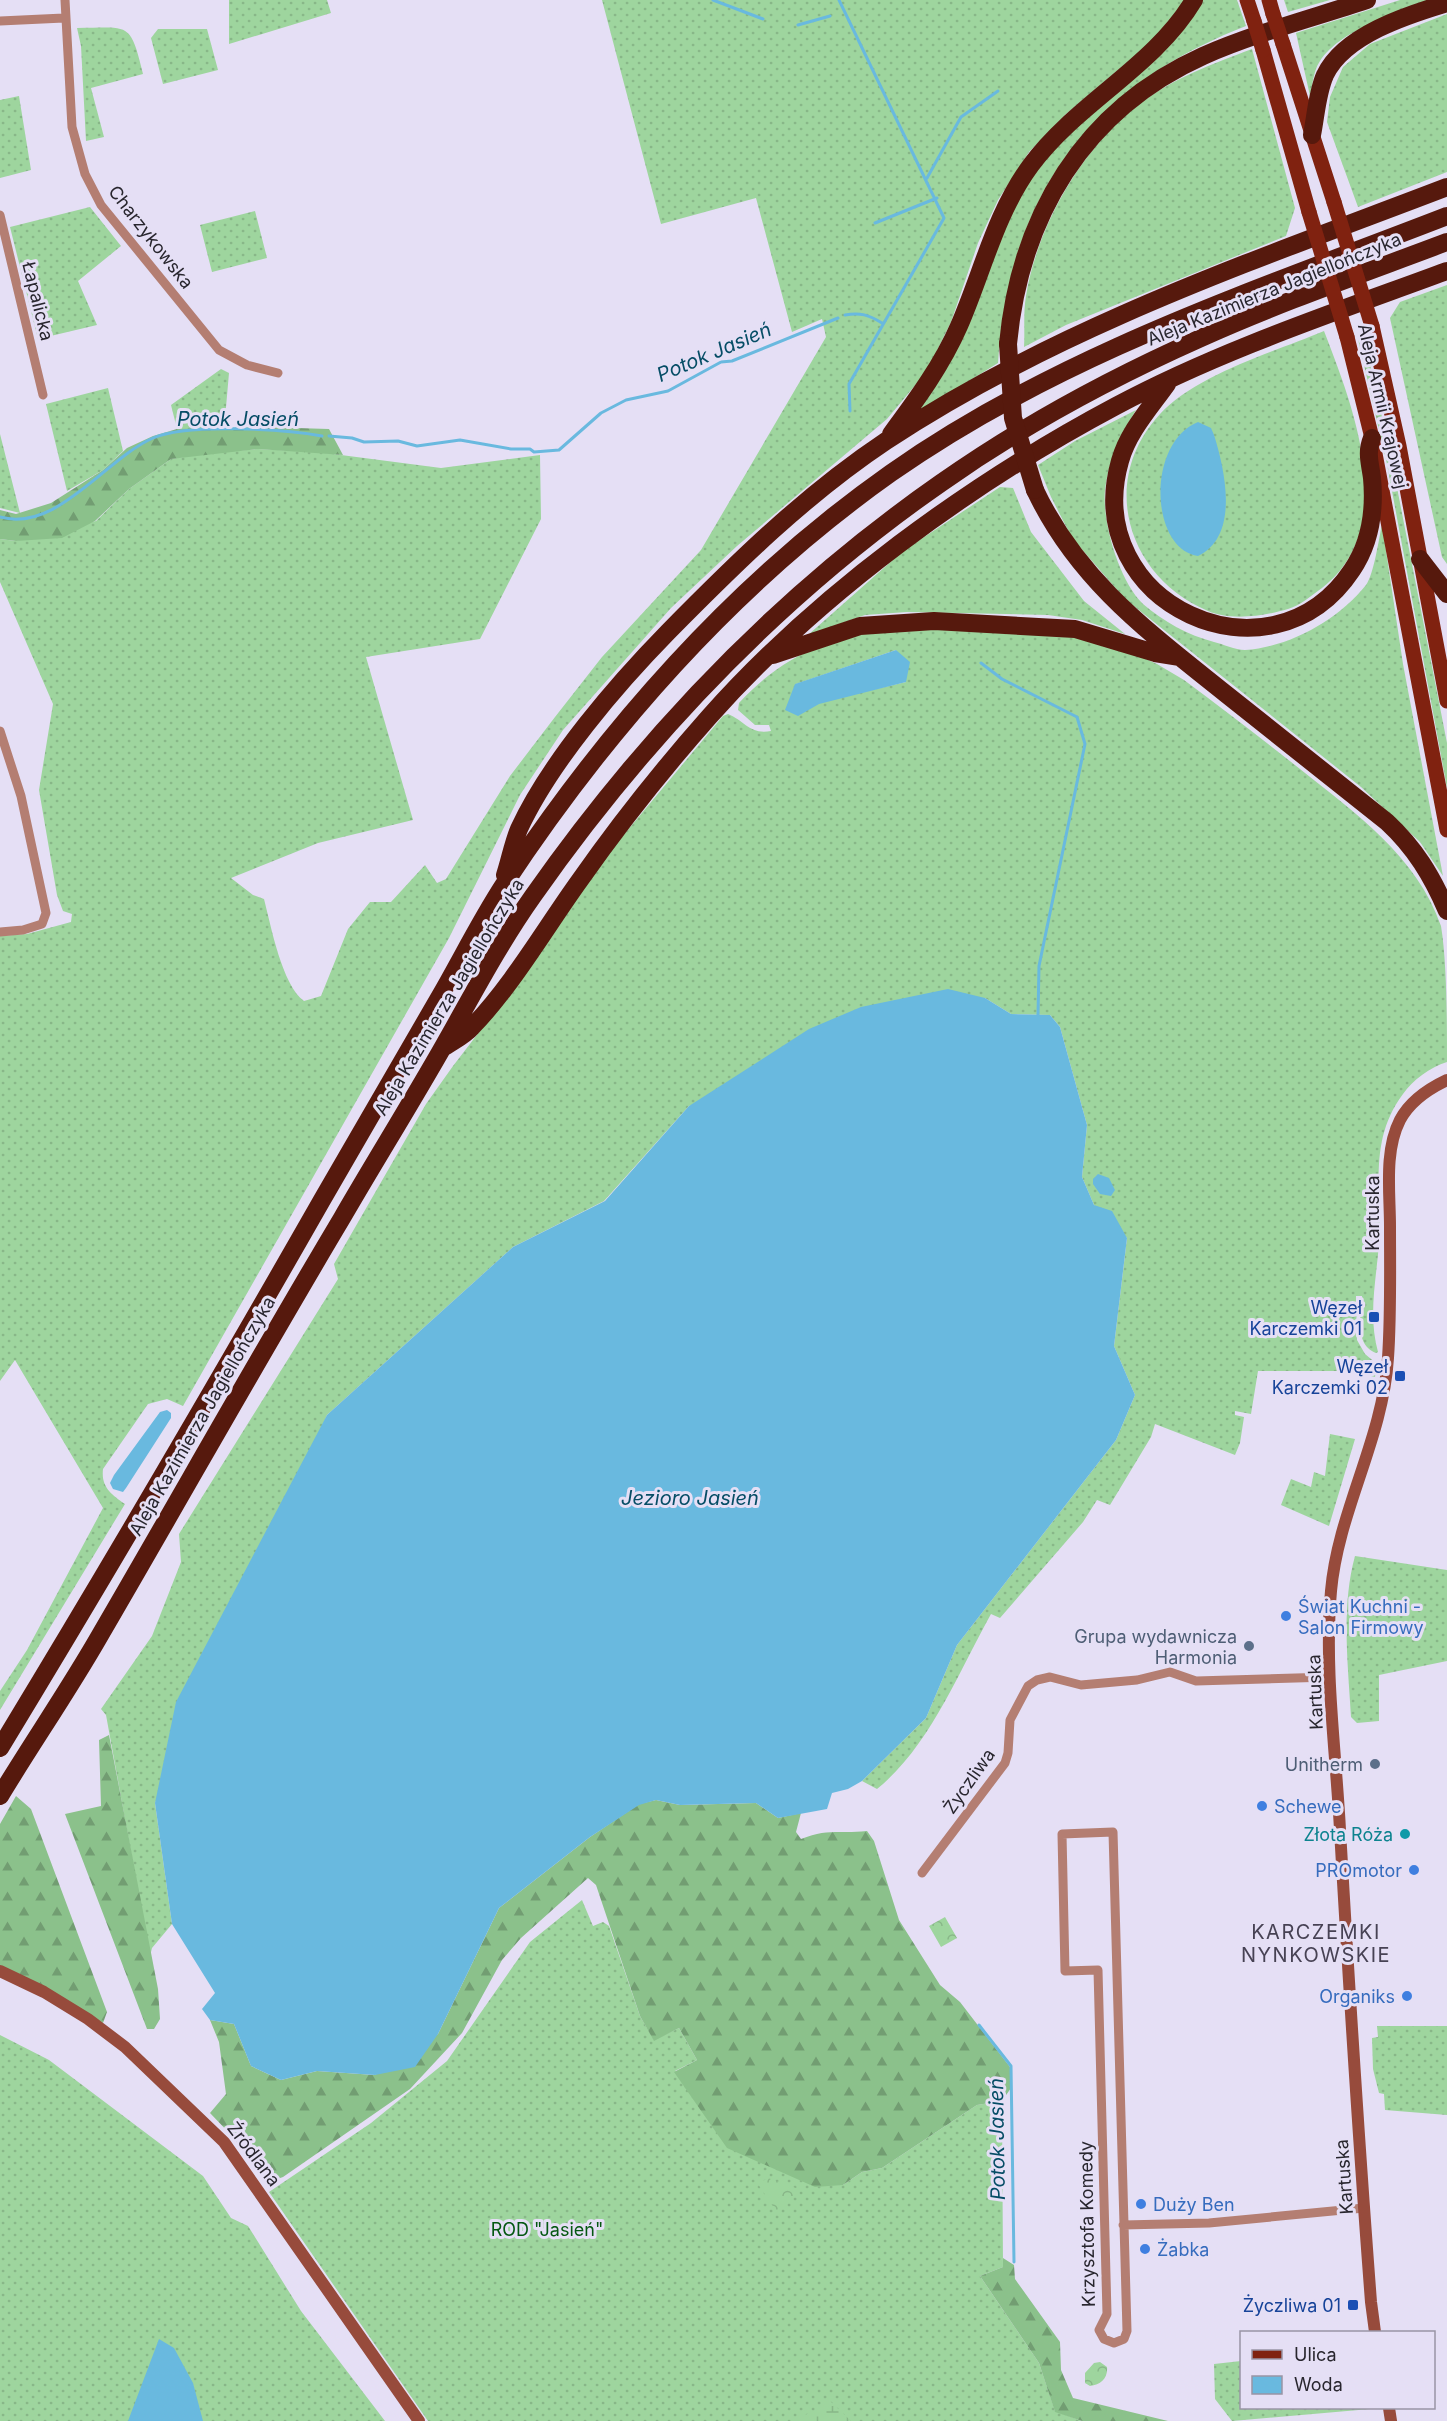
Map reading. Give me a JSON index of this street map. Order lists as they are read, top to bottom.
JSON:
{
  "streets": {
    "highway": ["Aleja Kazimierza Jagiellończyka"],
    "main road": ["Aleja Armii Krajowej"],
    "street": [
      "Charzykowska",
      "Łapalicka",
      "Kartuska",
      "Życzliwa",
      "Źródlana",
      "Krzysztofa Komedy"
    ]
  },
  "crossings": [
    ["Kartuska", "Życzliwa"],
    ["Kartuska", "Krzysztofa Komedy"]
  ],
  "districts": ["KARCZEMKI NYNKOWSKIE"],
  "water": ["Potok Jasień", "Jezioro Jasień"],
  "parks": ["ROD \"Jasień\""],
  "places": {
    "transit": ["Węzeł Karczemki 01", "Węzeł Karczemki 02", "Życzliwa 01"],
    "other": [
      "Świat Kuchni - Salon Firmowy",
      "Grupa wydawnicza Harmonia",
      "Unitherm",
      "Schewe",
      "Złota Róża",
      "PROmotor",
      "Organiks",
      "Duży Ben",
      "Żabka"
    ]
  },
  "legend": ["Ulica", "Woda"]
}
